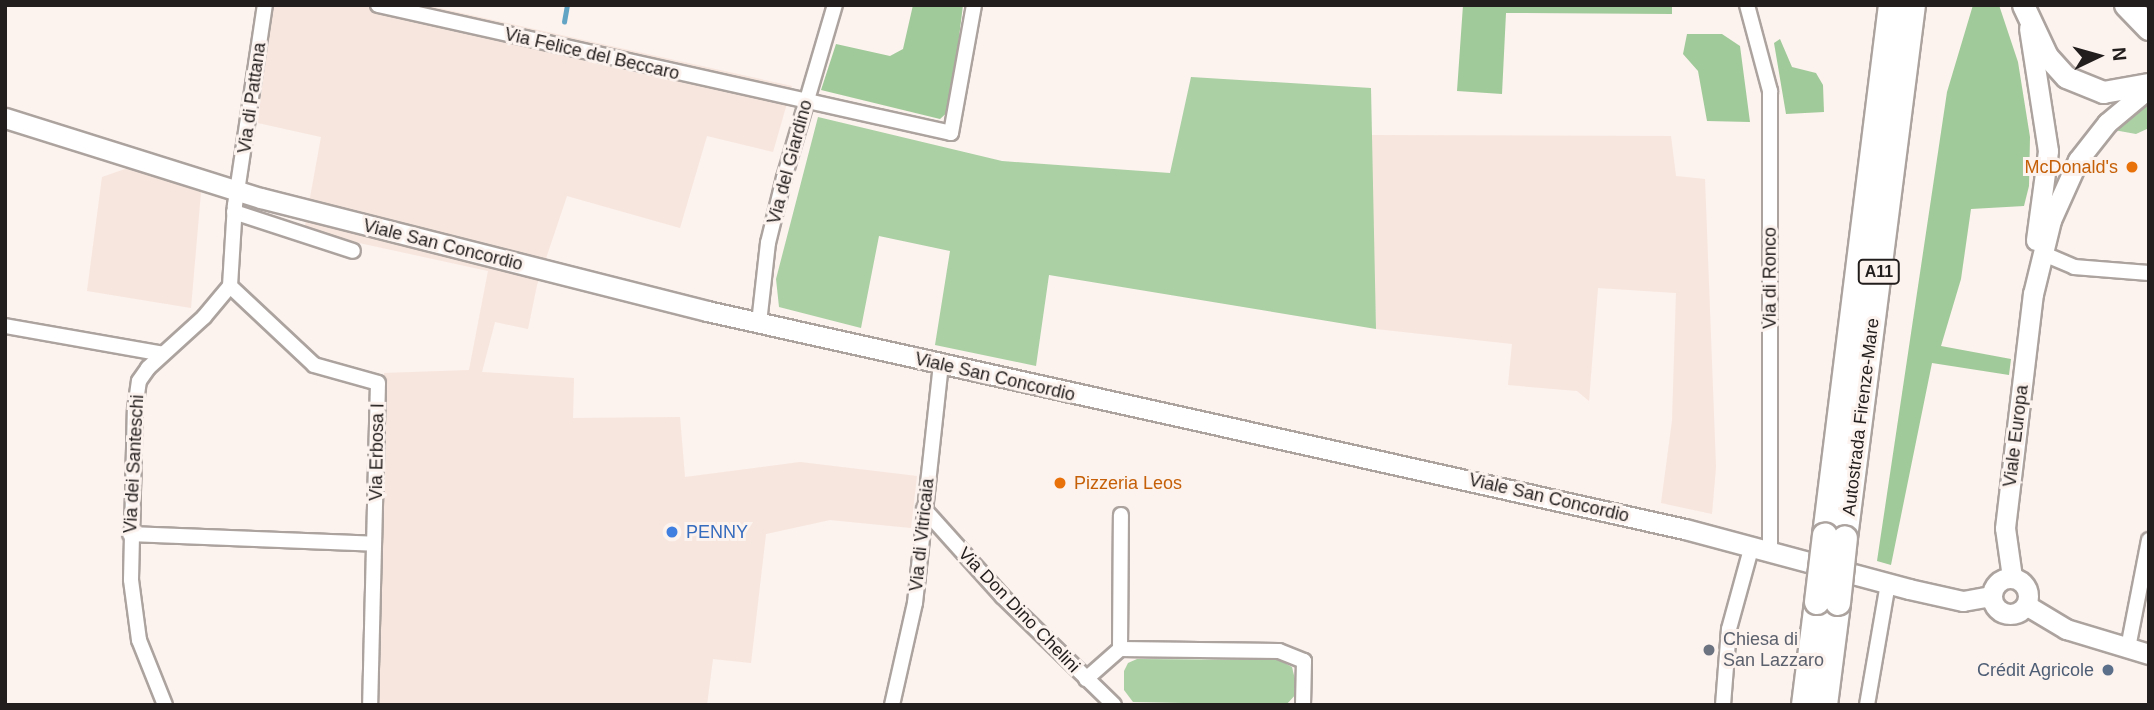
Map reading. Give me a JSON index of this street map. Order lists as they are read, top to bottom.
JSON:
{
  "streets": {
    "highway": ["A11", "Autostrada Firenze-Mare"],
    "main road": ["Viale San Concordio", "Viale Europa"],
    "street": [
      "Via Felice del Beccaro",
      "Via di Pattana",
      "Via del Giardino",
      "Via di Ronco",
      "Via Erbosa I",
      "Via dei Santeschi",
      "Via di Vitricaia",
      "Via Don Dino Chelini"
    ]
  },
  "crossings": [
    ["Via Felice del Beccaro", "Via del Giardino"],
    ["Via di Pattana", "Viale San Concordio"],
    ["Via del Giardino", "Viale San Concordio"],
    ["Viale San Concordio", "Via di Ronco"],
    ["Viale San Concordio", "Viale Europa"],
    ["Viale San Concordio", "Via di Vitricaia"],
    ["Via Erbosa I", "Via dei Santeschi"],
    ["Via di Vitricaia", "Via Don Dino Chelini"]
  ],
  "places": [
    "McDonald's",
    "Pizzeria Leos",
    "PENNY",
    "Chiesa di San Lazzaro",
    "Crédit Agricole"
  ],
  "north": "right"
}
